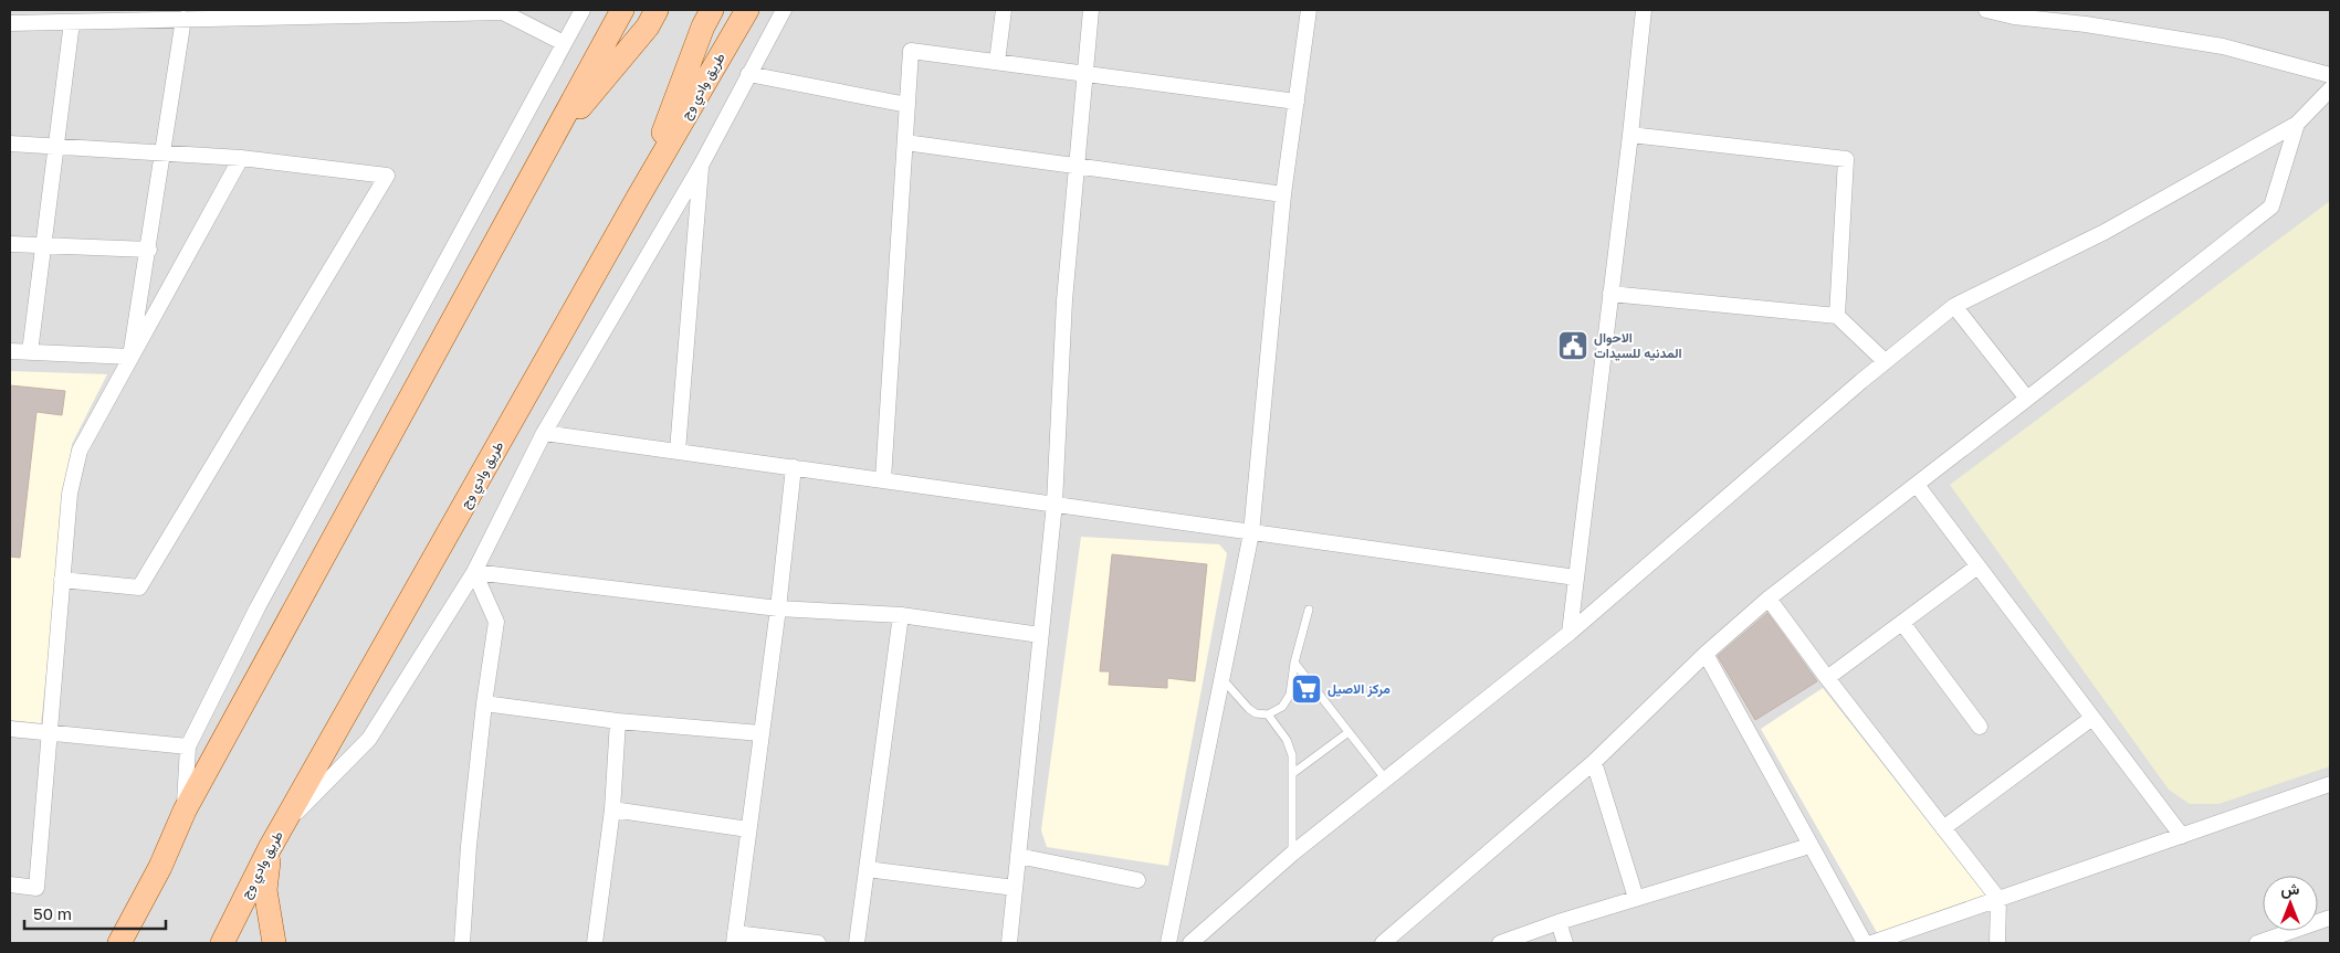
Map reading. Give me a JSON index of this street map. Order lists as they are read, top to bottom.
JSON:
{
  "streets": {
    "main road": ["طريق وادي وج"]
  },
  "places": {
    "public building": ["الاحوال المدنيه للسيدات"],
    "supermarket": ["مركز الاصيل"]
  },
  "scale_bar": "50 m",
  "north": "top"
}
